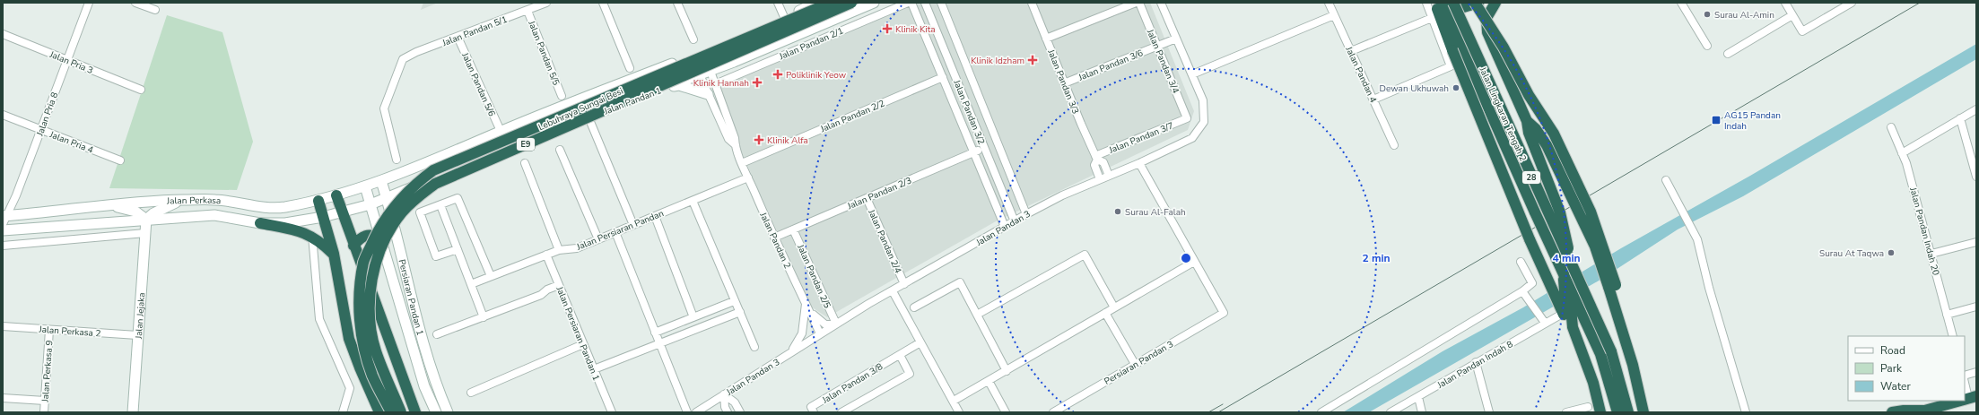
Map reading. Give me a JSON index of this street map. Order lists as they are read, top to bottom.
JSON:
{
  "streets": {
    "highway": [
      "Lebuhraya Sungai Besi",
      "Jalan Lingkaran Tengah 2",
      "E9",
      "28"
    ],
    "main road": [
      "Jalan Pandan 1",
      "Jalan Perkasa",
      "Persiaran Pandan 1",
      "Jalan Jejaka"
    ],
    "street": [
      "Jalan Pandan 5/1",
      "Jalan Pandan 2/1",
      "Jalan Pandan 5/5",
      "Jalan Pandan 3/4",
      "Jalan Pria 3",
      "Jalan Pandan 3/6",
      "Jalan Pandan 4",
      "Jalan Pandan 3/3",
      "Jalan Pandan 5/6",
      "Jalan Pandan 3/2",
      "Jalan Pria 8",
      "Jalan Pandan 2/2",
      "Jalan Pandan 3/7",
      "Jalan Pria 4",
      "Jalan Pandan 2/3",
      "Jalan Pandan 3",
      "Jalan Persiaran Pandan",
      "Jalan Pandan Indah 20",
      "Jalan Pandan 2",
      "Jalan Pandan 2/4",
      "Jalan Pandan 2/5",
      "Jalan Perkasa 2",
      "Jalan Persiaran Pandan 1",
      "Persiaran Pandan 3",
      "Jalan Pandan Indah 8",
      "Jalan Perkasa 9",
      "Jalan Pandan 3/8"
    ]
  },
  "crossings": [
    ["Jalan Pandan 5/1", "Jalan Pandan 5/5"],
    ["Jalan Pandan 5/1", "Jalan Pandan 5/6"],
    ["Jalan Pandan 2/1", "Jalan Pandan 2"],
    ["Jalan Pandan 3/4", "Jalan Pandan 3/6"],
    ["Jalan Pandan 3/4", "Jalan Pandan 3/7"],
    ["Jalan Pria 3", "Jalan Pria 8"],
    ["Jalan Pandan 3/6", "Jalan Pandan 3/3"],
    ["Jalan Pandan 3/6", "Jalan Pandan 3"],
    ["Jalan Pandan 3/3", "Jalan Pandan 3/7"],
    ["Jalan Pandan 3/3", "Jalan Pandan 3"],
    ["Jalan Pandan 1", "Jalan Perkasa"],
    ["Jalan Pandan 1", "Jalan Pandan 2"],
    ["Jalan Pandan 1", "Persiaran Pandan 1"],
    ["Jalan Pandan 3/2", "Jalan Pandan 2/3"],
    ["Jalan Pandan 3/2", "Jalan Pandan 3"],
    ["Jalan Pria 8", "Jalan Pria 4"],
    ["Jalan Pria 8", "Jalan Perkasa"],
    ["Jalan Pandan 2/2", "Jalan Pandan 2"],
    ["Jalan Pandan 2/3", "Jalan Pandan 2"],
    ["Jalan Pandan 2/3", "Jalan Pandan 2/4"],
    ["Jalan Pandan 2/3", "Jalan Pandan 2/5"],
    ["Jalan Perkasa", "Persiaran Pandan 1"],
    ["Jalan Perkasa", "Jalan Jejaka"],
    ["Jalan Pandan 3", "Jalan Pandan 2"],
    ["Jalan Pandan 3", "Jalan Pandan 2/4"],
    ["Jalan Pandan 3", "Jalan Pandan 2/5"],
    ["Jalan Persiaran Pandan", "Jalan Pandan 2"],
    ["Jalan Persiaran Pandan", "Jalan Persiaran Pandan 1"],
    ["Jalan Jejaka", "Jalan Perkasa 2"],
    ["Jalan Perkasa 2", "Jalan Perkasa 9"]
  ],
  "places": {
    "other": [
      "Surau Al-Amin",
      "Dewan Ukhuwah",
      "Surau Al-Falah",
      "Surau At Taqwa"
    ],
    "health": [
      "Klinik Kita",
      "Klinik Idzham",
      "Poliklinik Yeow",
      "Klinik Hannah",
      "Klinik Alfa"
    ],
    "transit": ["AG15 Pandan Indah"]
  },
  "legend": ["Road", "Park", "Water"],
  "rings": ["2 min", "4 min"]
}
